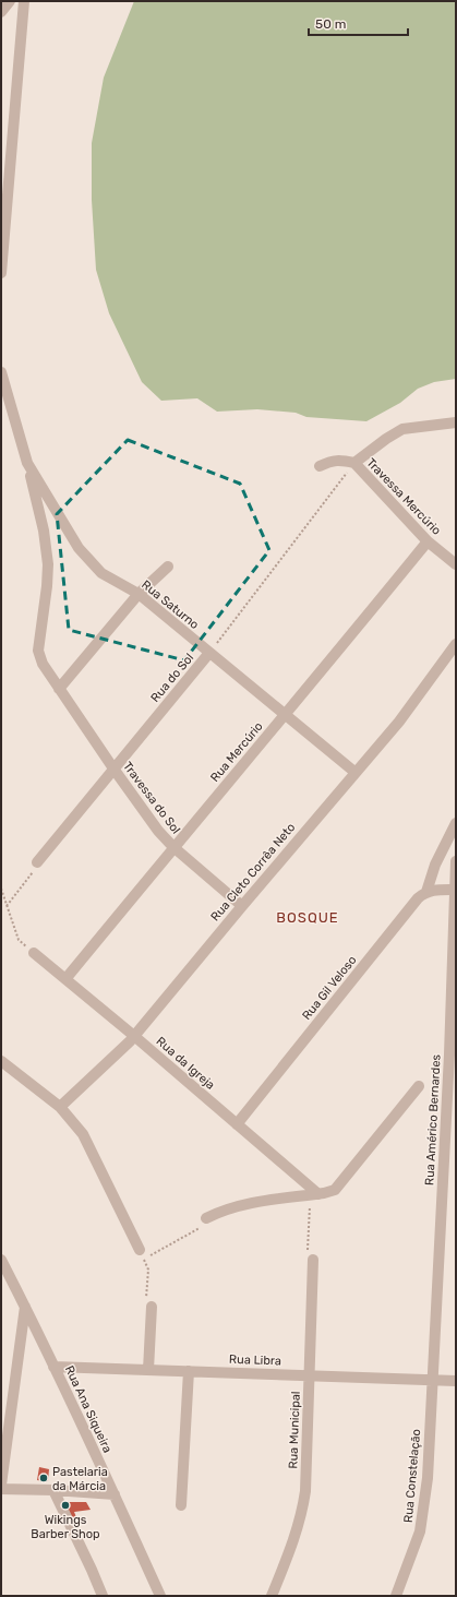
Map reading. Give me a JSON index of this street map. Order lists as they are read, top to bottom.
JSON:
{
  "streets": {
    "street": [
      "Travessa Mercúrio",
      "Rua Saturno",
      "Rua do Sol",
      "Rua Mercúrio",
      "Travessa do Sol",
      "Rua Cleto Corrêa Neto",
      "Rua Gil Veloso",
      "Rua da Igreja",
      "Rua Américo Bernardes",
      "Rua Libra",
      "Rua Ana Siqueira",
      "Rua Municipal",
      "Rua Constelação"
    ]
  },
  "crossings": [
    ["Travessa Mercúrio", "Rua do Sol"],
    ["Travessa Mercúrio", "Rua Mercúrio"],
    ["Rua Saturno", "Rua do Sol"],
    ["Rua Saturno", "Rua Mercúrio"],
    ["Rua Saturno", "Travessa do Sol"],
    ["Rua Saturno", "Rua Cleto Corrêa Neto"],
    ["Rua do Sol", "Travessa do Sol"],
    ["Rua Mercúrio", "Travessa do Sol"],
    ["Rua Mercúrio", "Rua da Igreja"],
    ["Travessa do Sol", "Rua Cleto Corrêa Neto"],
    ["Rua Cleto Corrêa Neto", "Rua da Igreja"],
    ["Rua Gil Veloso", "Rua da Igreja"],
    ["Rua Américo Bernardes", "Rua Libra"],
    ["Rua Américo Bernardes", "Rua Constelação"],
    ["Rua Libra", "Rua Ana Siqueira"],
    ["Rua Libra", "Rua Municipal"],
    ["Rua Libra", "Rua Constelação"]
  ],
  "districts": ["BOSQUE"],
  "places": ["Pastelaria da Márcia", "Wikings Barber Shop"],
  "scale_bar": "50 m"
}
